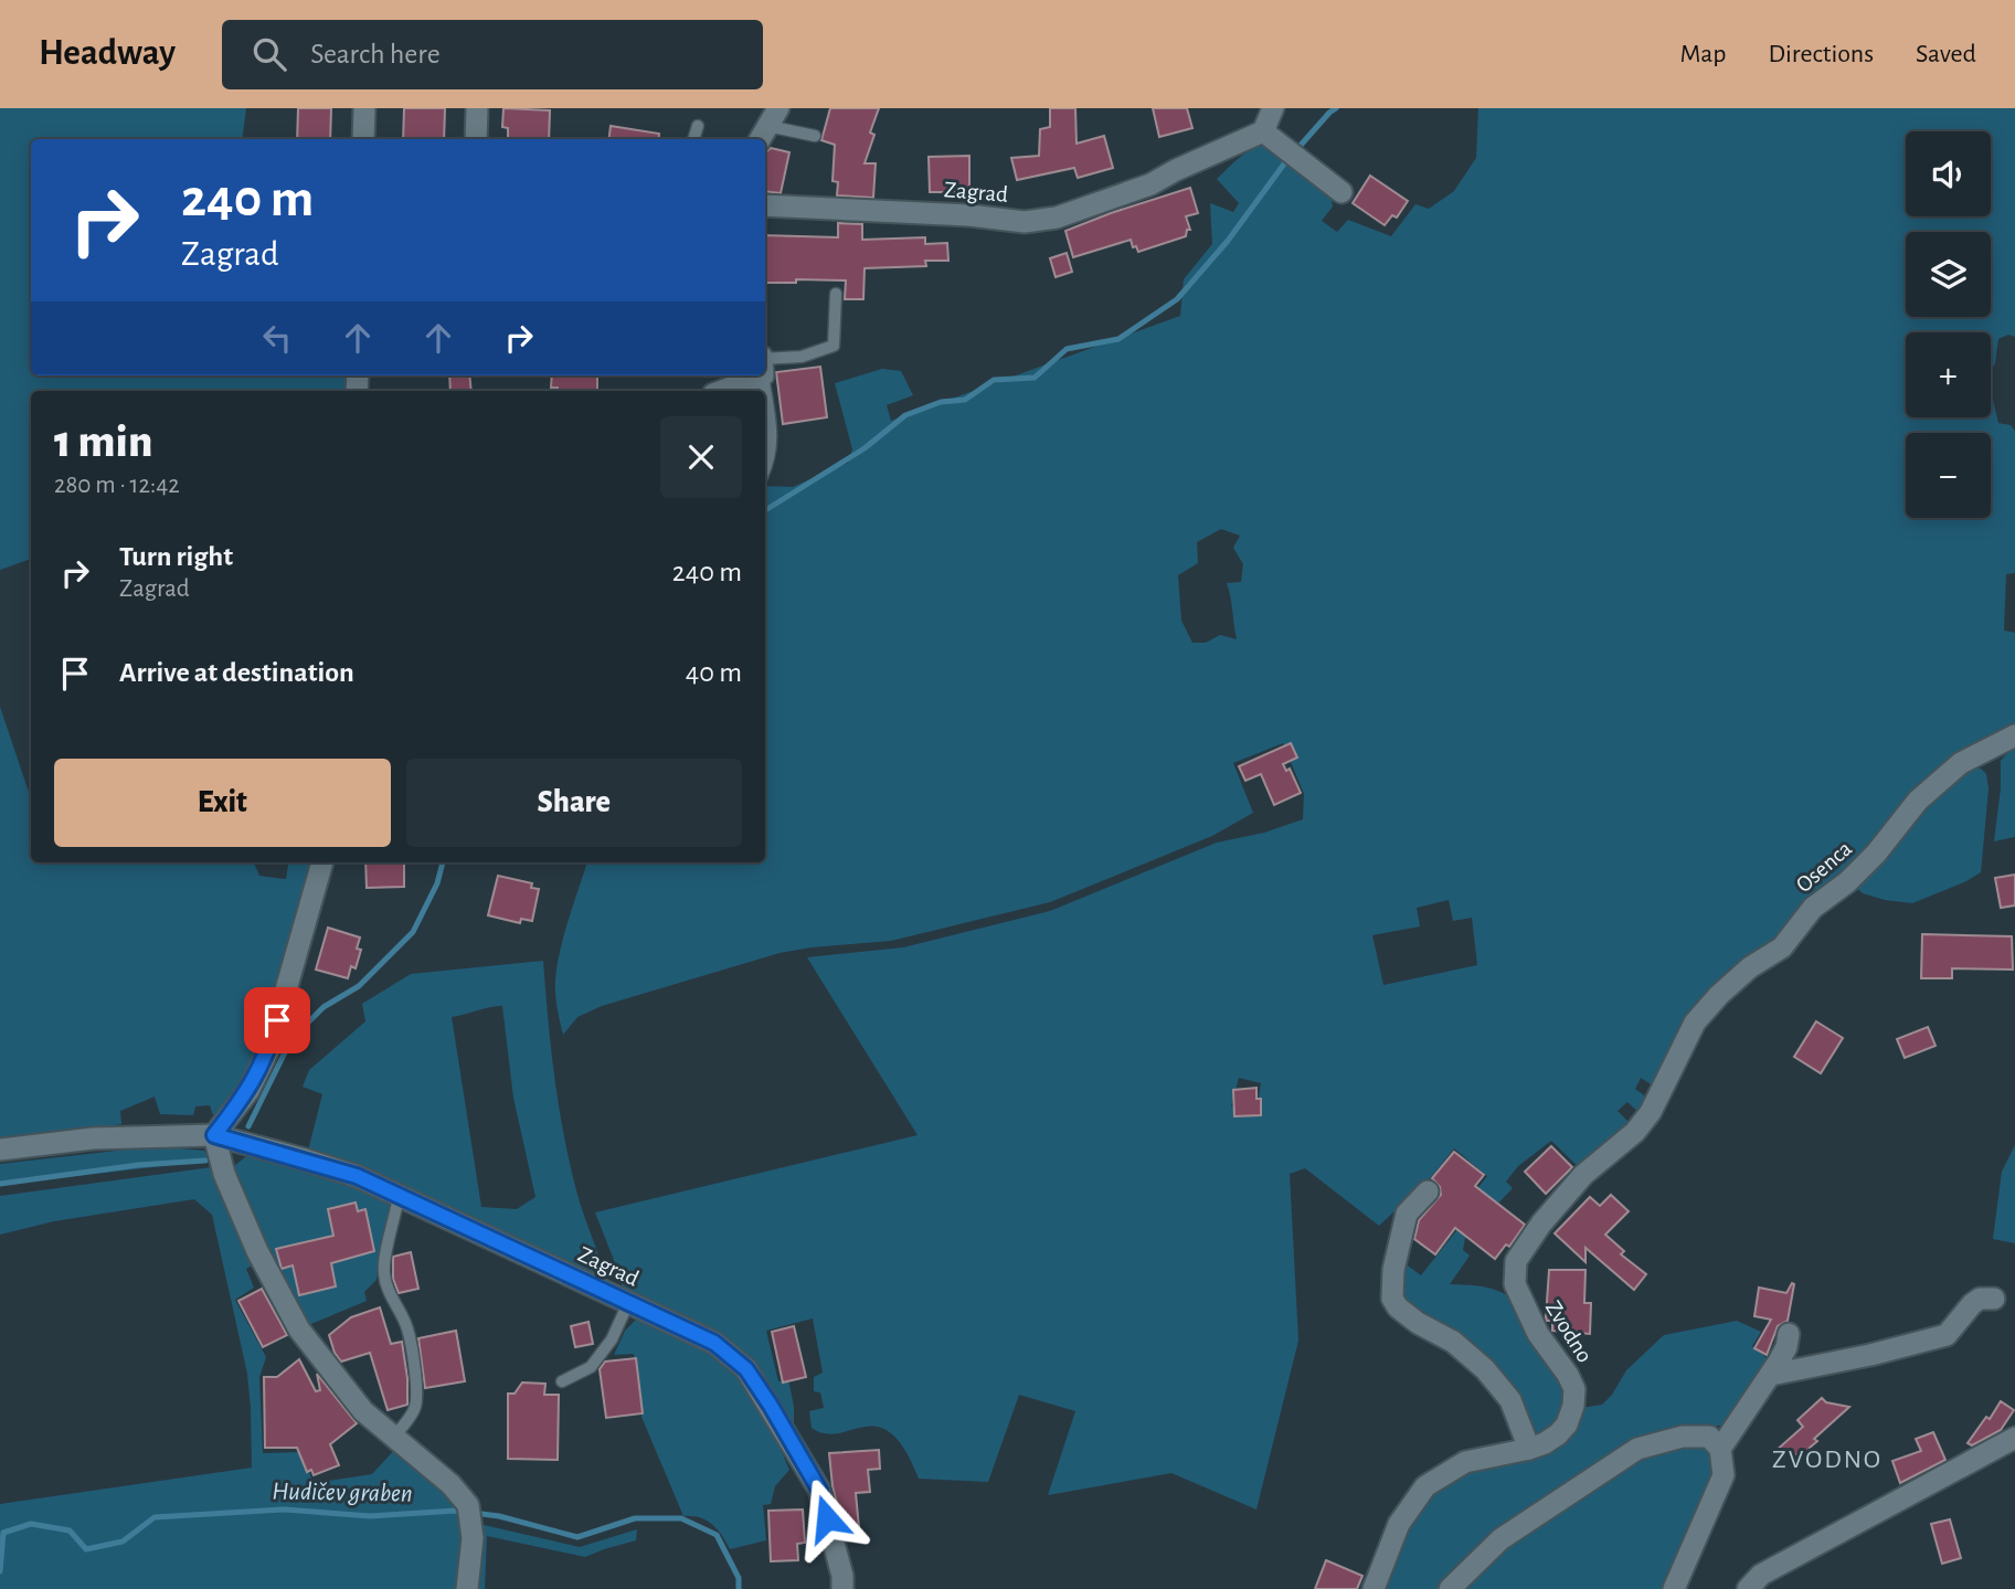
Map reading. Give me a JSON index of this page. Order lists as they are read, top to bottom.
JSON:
{
  "streets": {
    "street": ["Zagrad", "Osenca", "Zvodno"]
  },
  "crossings": [
    ["Osenca", "Zvodno"]
  ],
  "districts": ["ZVODNO"],
  "water": ["Hudičev graben"],
  "page": {
    "header": "Headway",
    "search": "Search here",
    "nav": ["Map", "Directions", "Saved"],
    "map_buttons": ["+", "−"],
    "turn": ["240 m", "Zagrad"],
    "heading": ["1 min", "280 m · 12:42"],
    "list": [
      {
        "name": "Turn right",
        "note": "Zagrad",
        "value": "240 m"
      },
      {
        "name": "Arrive at destination",
        "value": "40 m"
      }
    ],
    "buttons": ["Exit", "Share"]
  }
}
